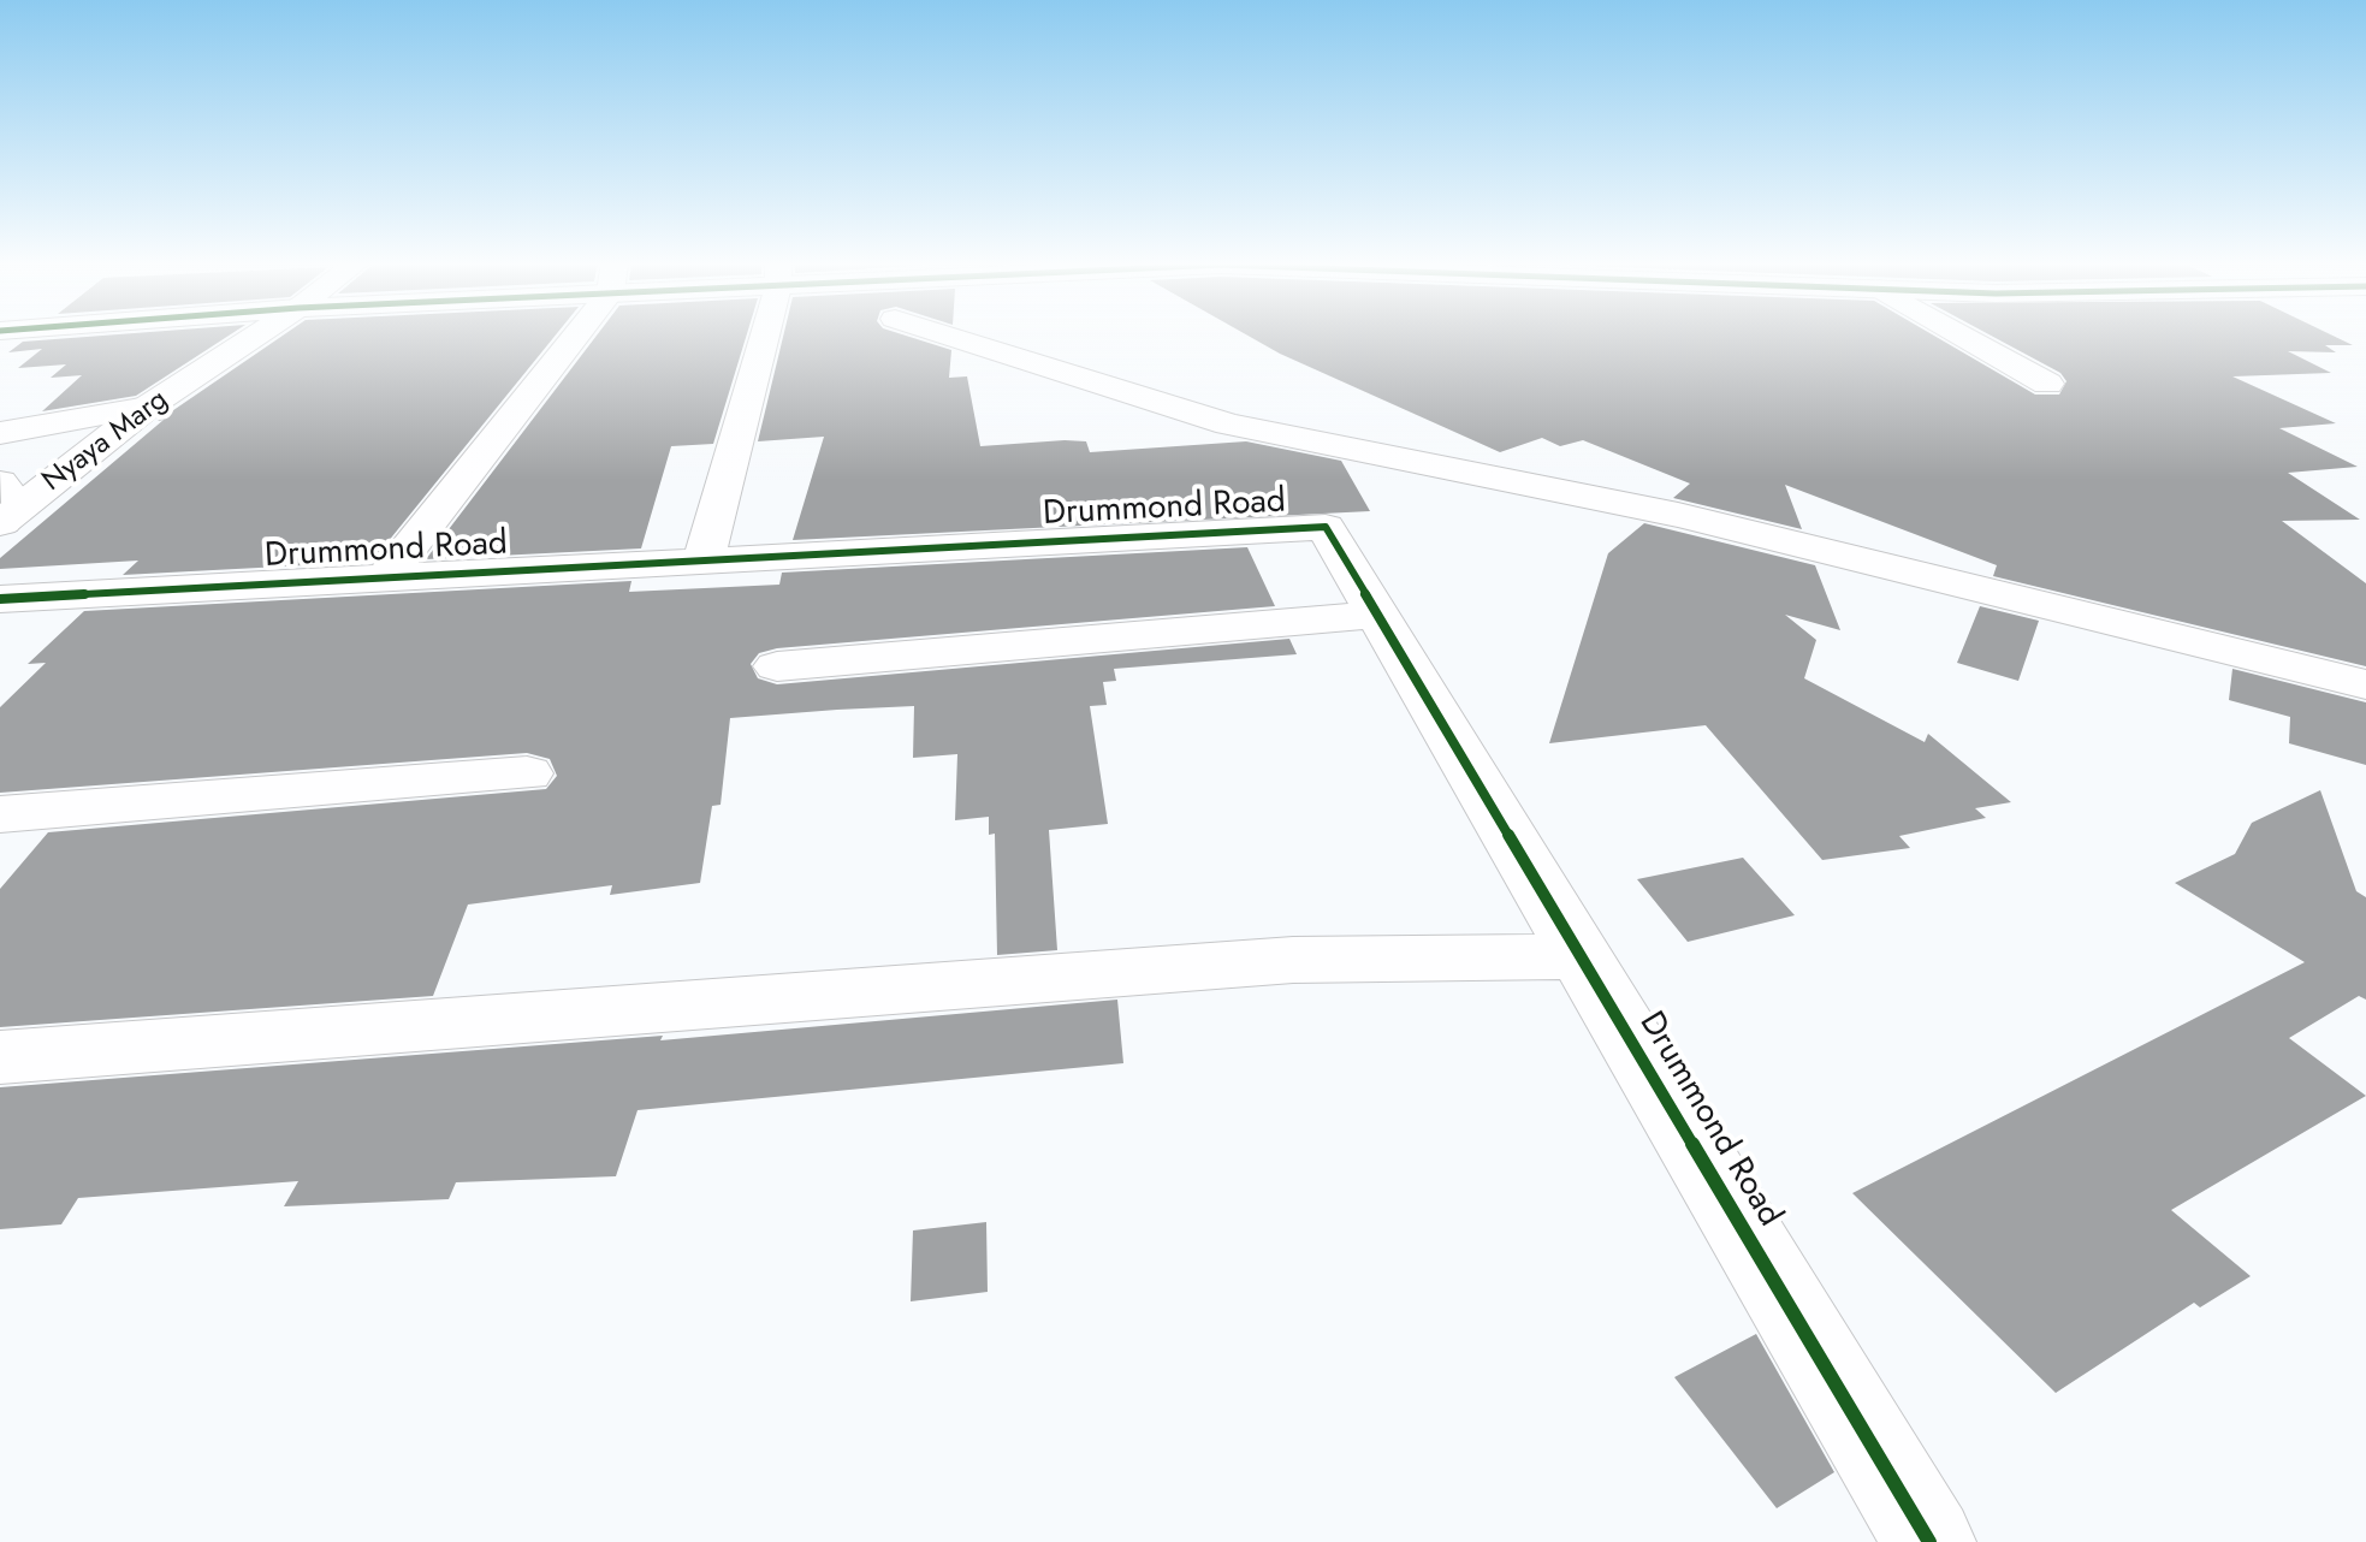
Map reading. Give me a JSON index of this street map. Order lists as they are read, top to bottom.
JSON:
{
  "streets": {
    "street": ["Nyaya Marg", "Drummond Road"]
  }
}
